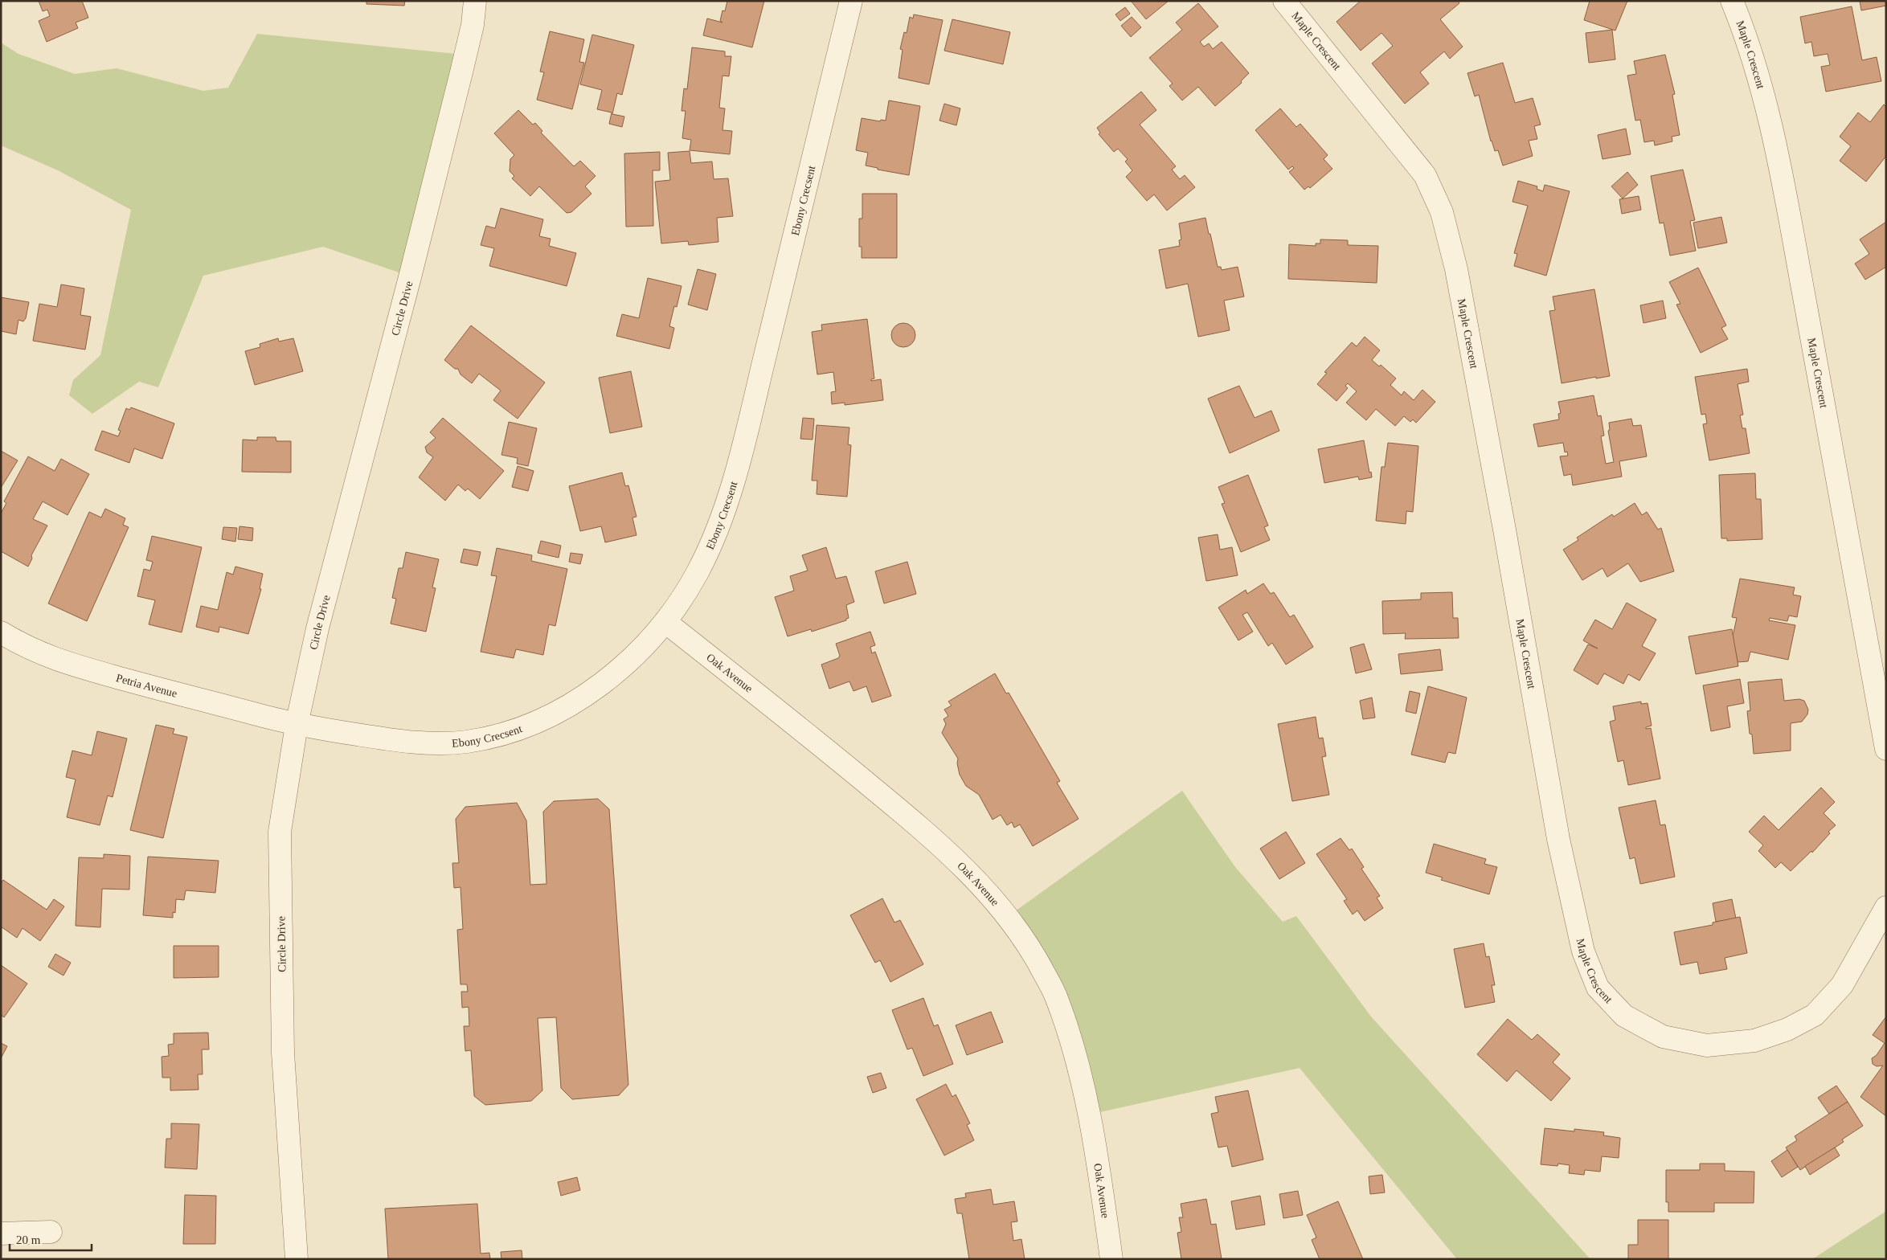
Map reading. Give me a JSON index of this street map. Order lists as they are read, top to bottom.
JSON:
{
  "streets": {
    "street": [
      "Maple Crescent",
      "Ebony Crecsent",
      "Circle Drive",
      "Oak Avenue",
      "Petria Avenue"
    ]
  },
  "crossings": [
    ["Ebony Crecsent", "Circle Drive"],
    ["Ebony Crecsent", "Oak Avenue"],
    ["Ebony Crecsent", "Petria Avenue"],
    ["Circle Drive", "Petria Avenue"]
  ],
  "scale_bar": "20 m"
}
